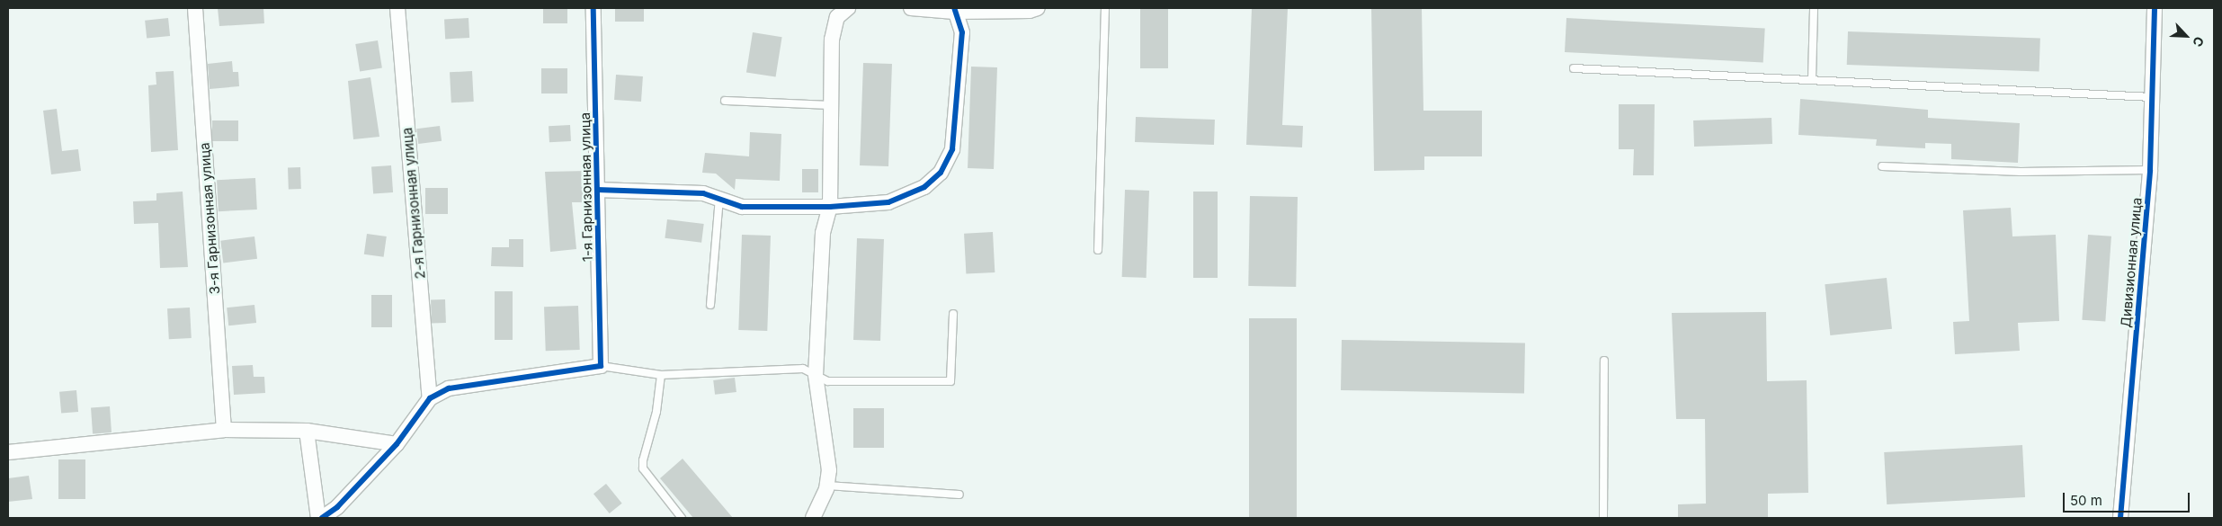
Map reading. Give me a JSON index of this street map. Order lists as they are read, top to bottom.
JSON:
{
  "streets": {
    "street": [
      "1-я Гарнизонная улица",
      "2-я Гарнизонная улица",
      "3-я Гарнизонная улица",
      "Дивизионная улица"
    ]
  },
  "scale_bar": "50 m",
  "north": "bottom right"
}
